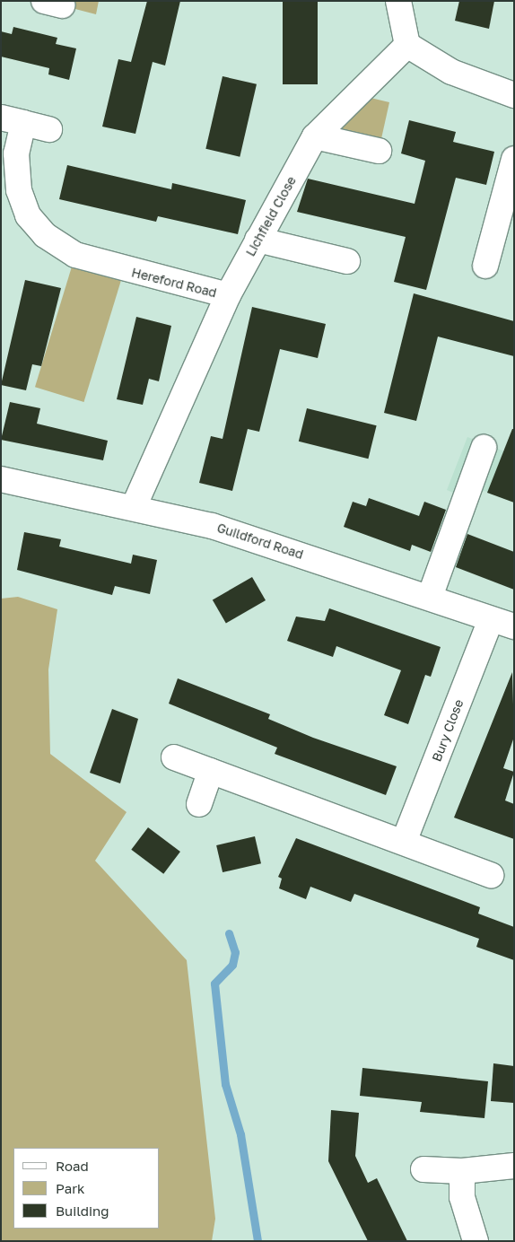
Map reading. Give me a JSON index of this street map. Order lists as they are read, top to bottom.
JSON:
{
  "streets": {
    "street": [
      "Lichfield Close",
      "Hereford Road",
      "Guildford Road",
      "Bury Close"
    ]
  },
  "crossings": [
    ["Lichfield Close", "Hereford Road"],
    ["Hereford Road", "Guildford Road"],
    ["Guildford Road", "Bury Close"]
  ],
  "legend": ["Road", "Park", "Building"]
}
